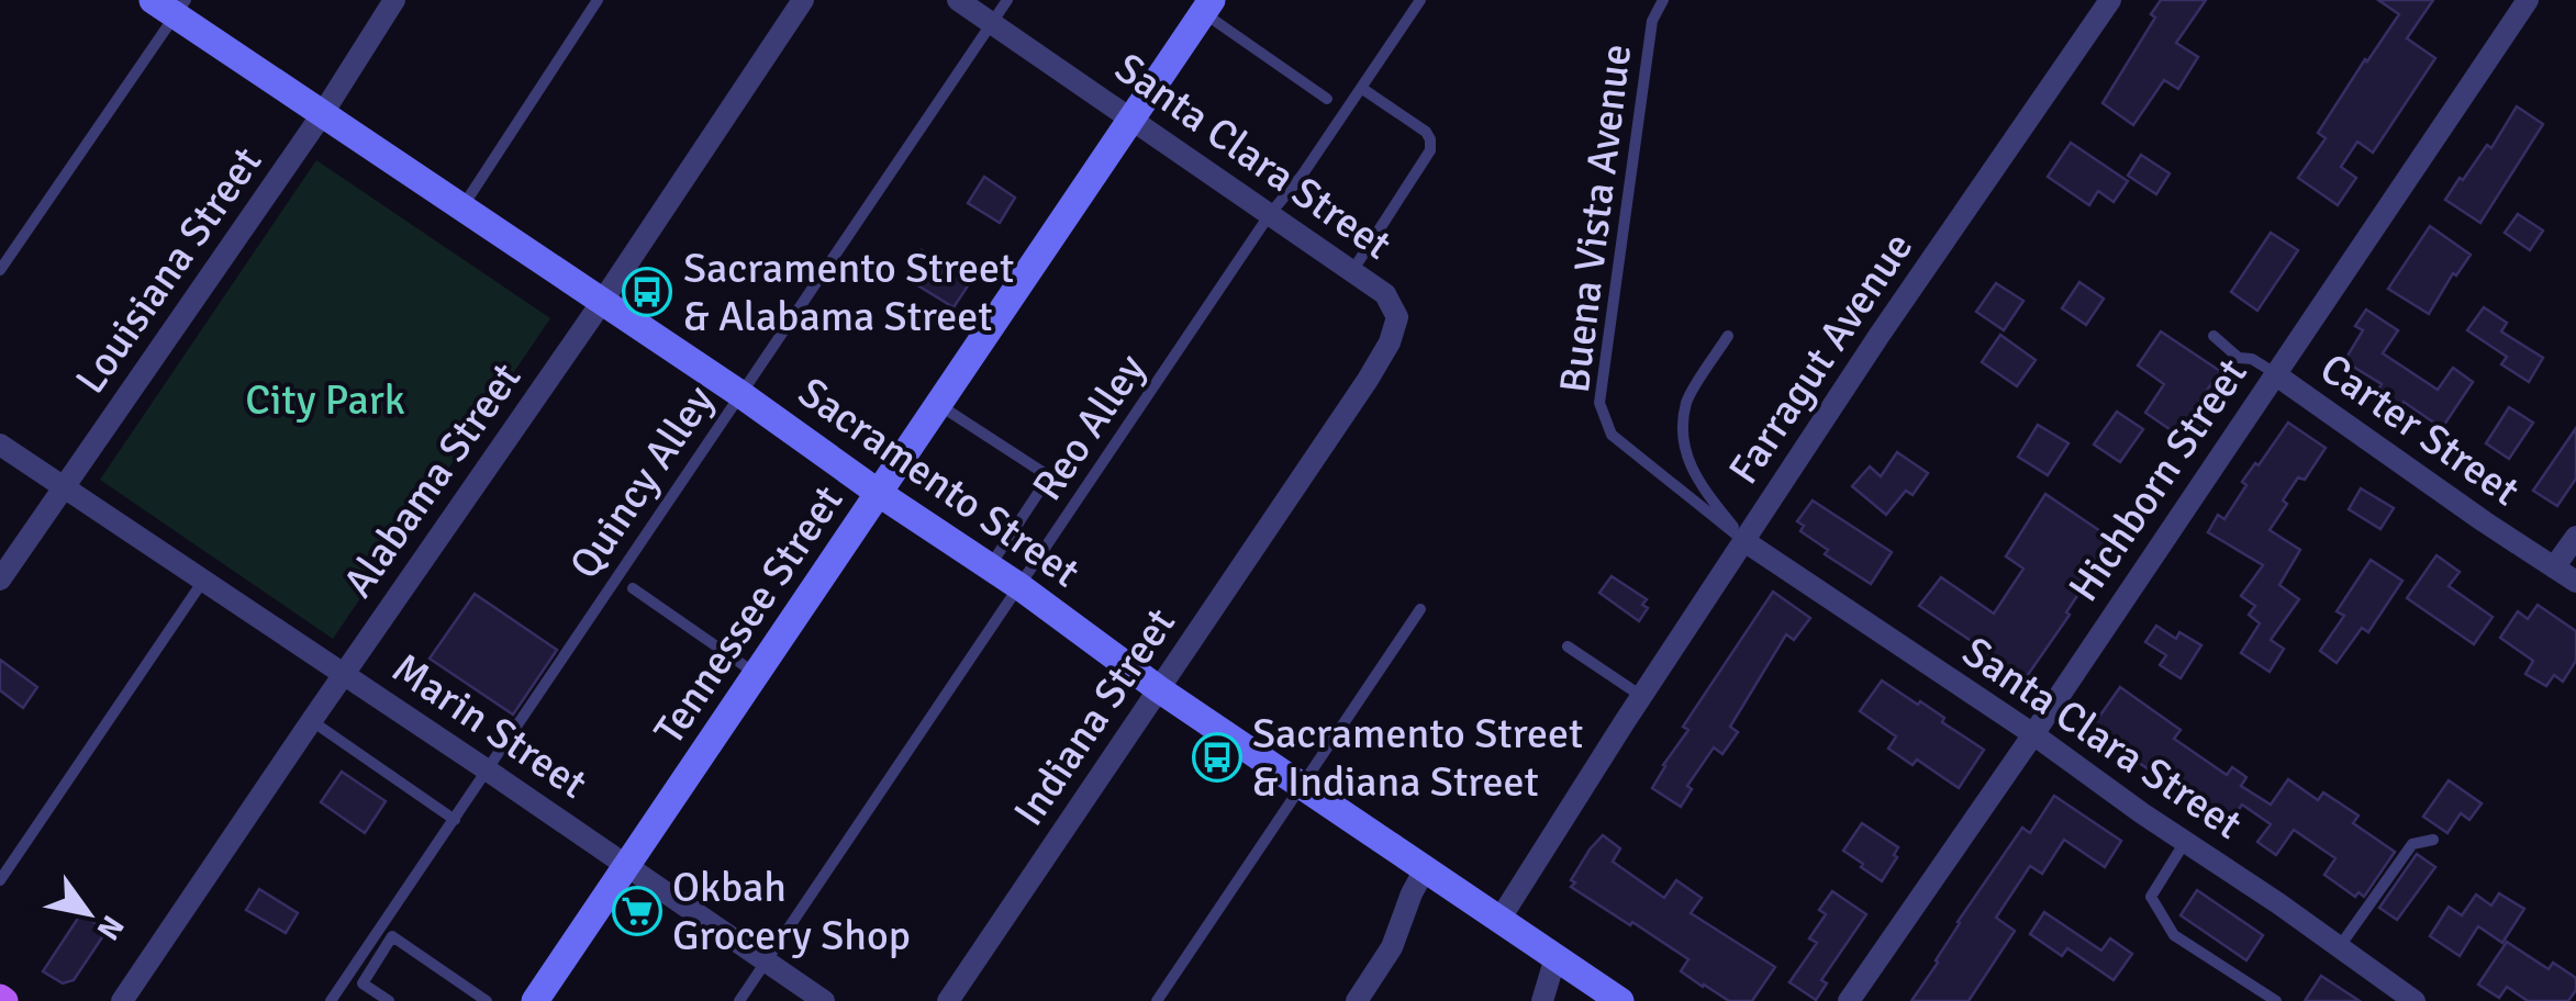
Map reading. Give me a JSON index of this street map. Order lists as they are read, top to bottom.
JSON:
{
  "streets": {
    "main road": ["Sacramento Street", "Tennessee Street"],
    "street": [
      "Santa Clara Street",
      "Louisiana Street",
      "Farragut Avenue",
      "Carter Street",
      "Alabama Street",
      "Hichborn Street",
      "Indiana Street",
      "Marin Street"
    ],
    "lane": ["Buena Vista Avenue", "Reo Alley", "Quincy Alley"]
  },
  "crossings": [
    ["Santa Clara Street", "Buena Vista Avenue"],
    ["Santa Clara Street", "Farragut Avenue"],
    ["Santa Clara Street", "Reo Alley"],
    ["Santa Clara Street", "Hichborn Street"],
    ["Santa Clara Street", "Quincy Alley"],
    ["Santa Clara Street", "Tennessee Street"],
    ["Santa Clara Street", "Indiana Street"],
    ["Buena Vista Avenue", "Farragut Avenue"],
    ["Louisiana Street", "Sacramento Street"],
    ["Louisiana Street", "Marin Street"],
    ["Farragut Avenue", "Sacramento Street"],
    ["Reo Alley", "Sacramento Street"],
    ["Reo Alley", "Marin Street"],
    ["Carter Street", "Hichborn Street"],
    ["Alabama Street", "Sacramento Street"],
    ["Alabama Street", "Marin Street"],
    ["Quincy Alley", "Sacramento Street"],
    ["Quincy Alley", "Marin Street"],
    ["Sacramento Street", "Tennessee Street"],
    ["Sacramento Street", "Indiana Street"],
    ["Tennessee Street", "Marin Street"]
  ],
  "parks": ["City Park"],
  "places": {
    "bus stop": ["Sacramento Street & Alabama Street", "Sacramento Street & Indiana Street"],
    "supermarket": ["Okbah Grocery Shop"]
  },
  "north": "bottom right"
}
